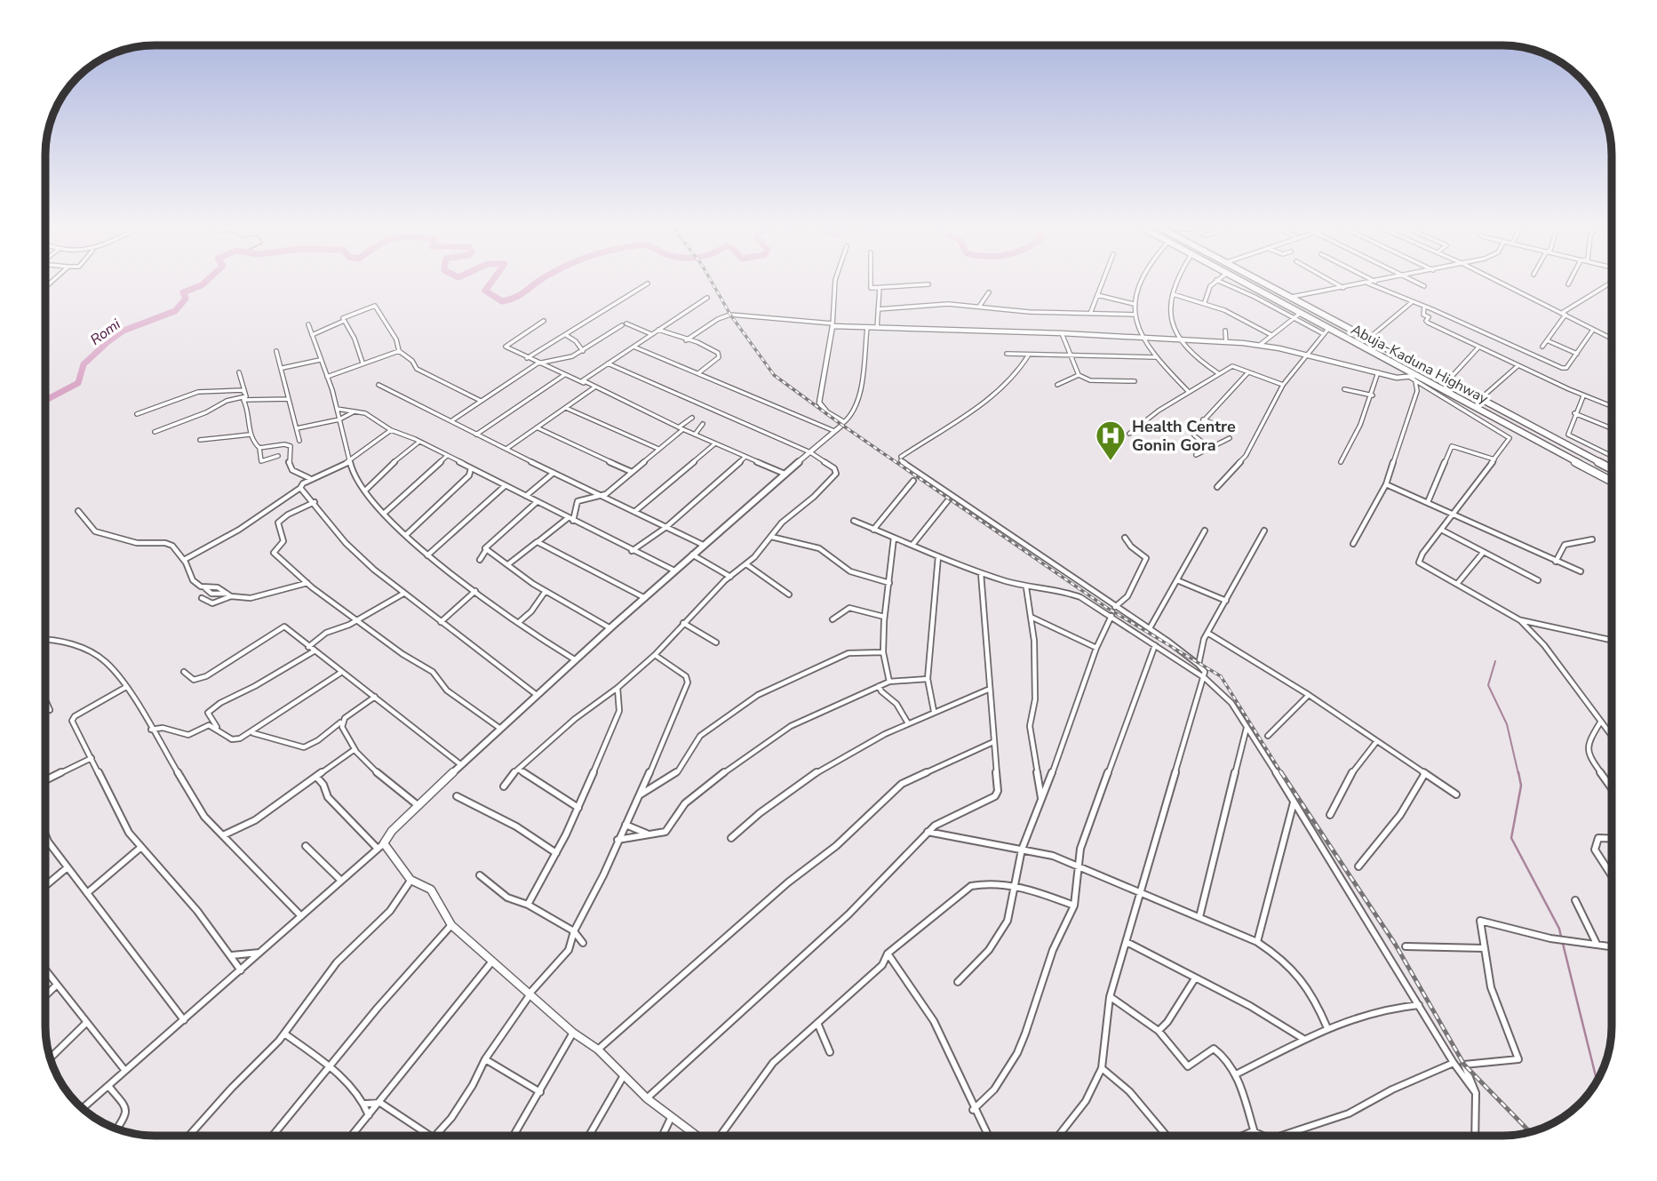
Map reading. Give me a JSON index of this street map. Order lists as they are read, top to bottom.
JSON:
{
  "streets": {
    "highway": ["Abuja-Kaduna Highway"]
  },
  "water": ["Romi"],
  "places": {
    "hospital": ["Health Centre Gonin Gora"]
  }
}
